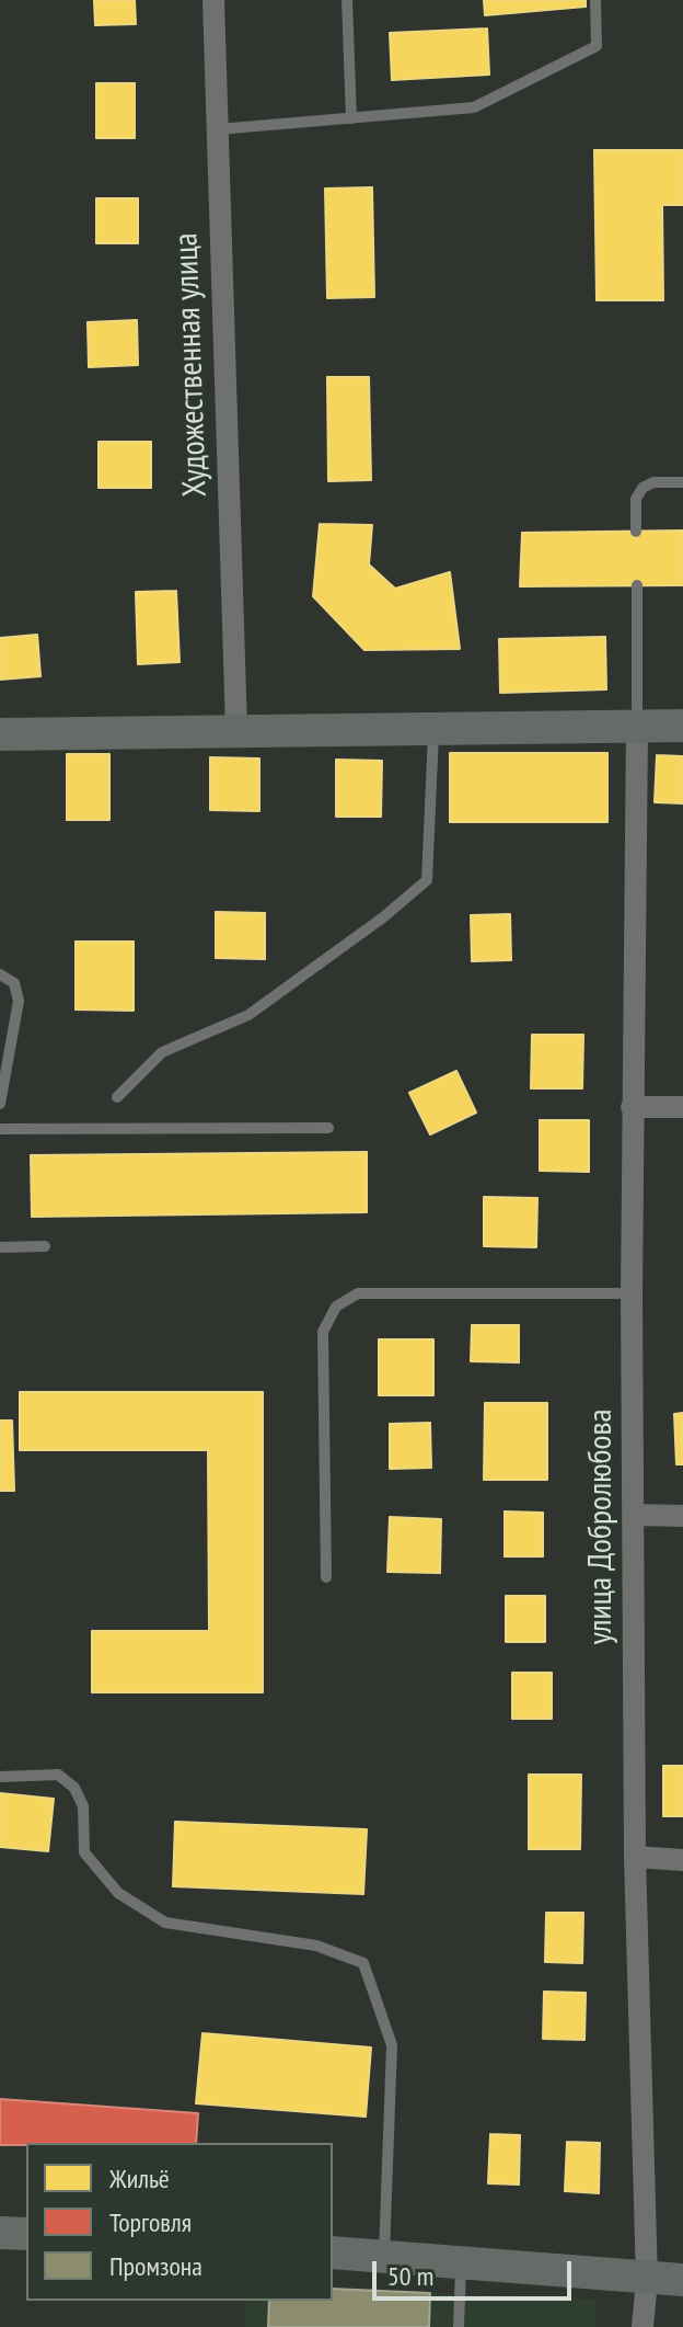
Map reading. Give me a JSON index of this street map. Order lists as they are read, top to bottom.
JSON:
{
  "streets": {
    "street": ["Художественная улица", "улица Добролюбова"]
  },
  "legend": ["Жильё", "Торговля", "Промзона"],
  "scale_bar": "50 m"
}
